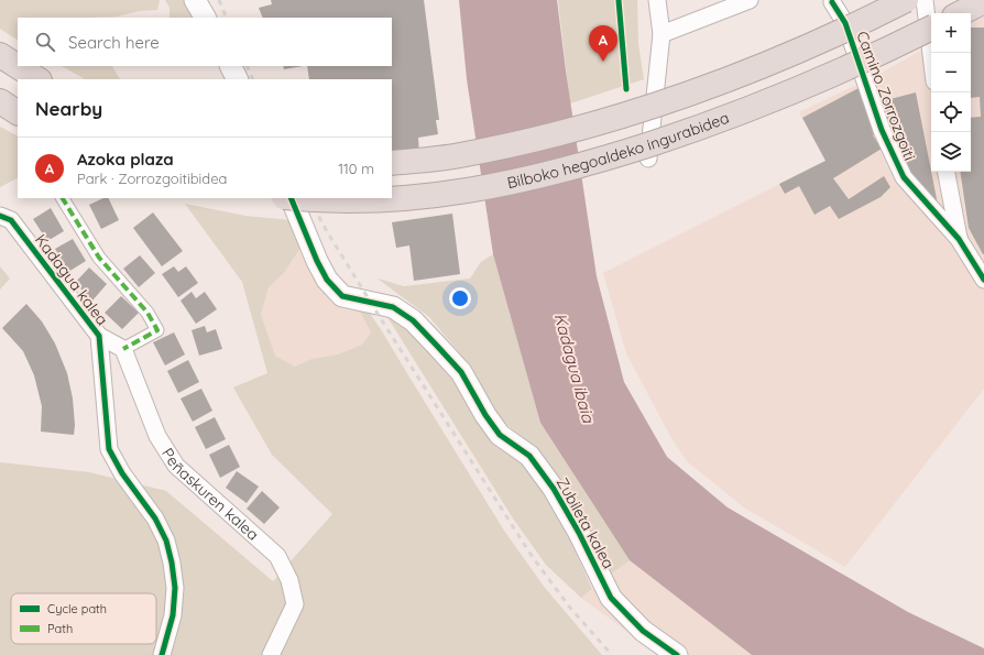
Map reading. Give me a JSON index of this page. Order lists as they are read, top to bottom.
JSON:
{
  "streets": {
    "highway": ["Bilboko hegoaldeko ingurabidea"],
    "street": [
      "Camino Zorrozgoiti",
      "Kadagua kalea",
      "Peñaskuren kalea",
      "Zubileta kalea"
    ]
  },
  "water": ["Kadagua ibaia"],
  "legend": ["Cycle path", "Path"],
  "page": {
    "map_buttons": ["+", "−"],
    "search": "Search here",
    "pins": "A",
    "heading": "Nearby",
    "list": [
      {
        "mark": "A",
        "name": "Azoka plaza",
        "note": "Park · Zorrozgoitibidea",
        "value": "110 m"
      }
    ]
  }
}
